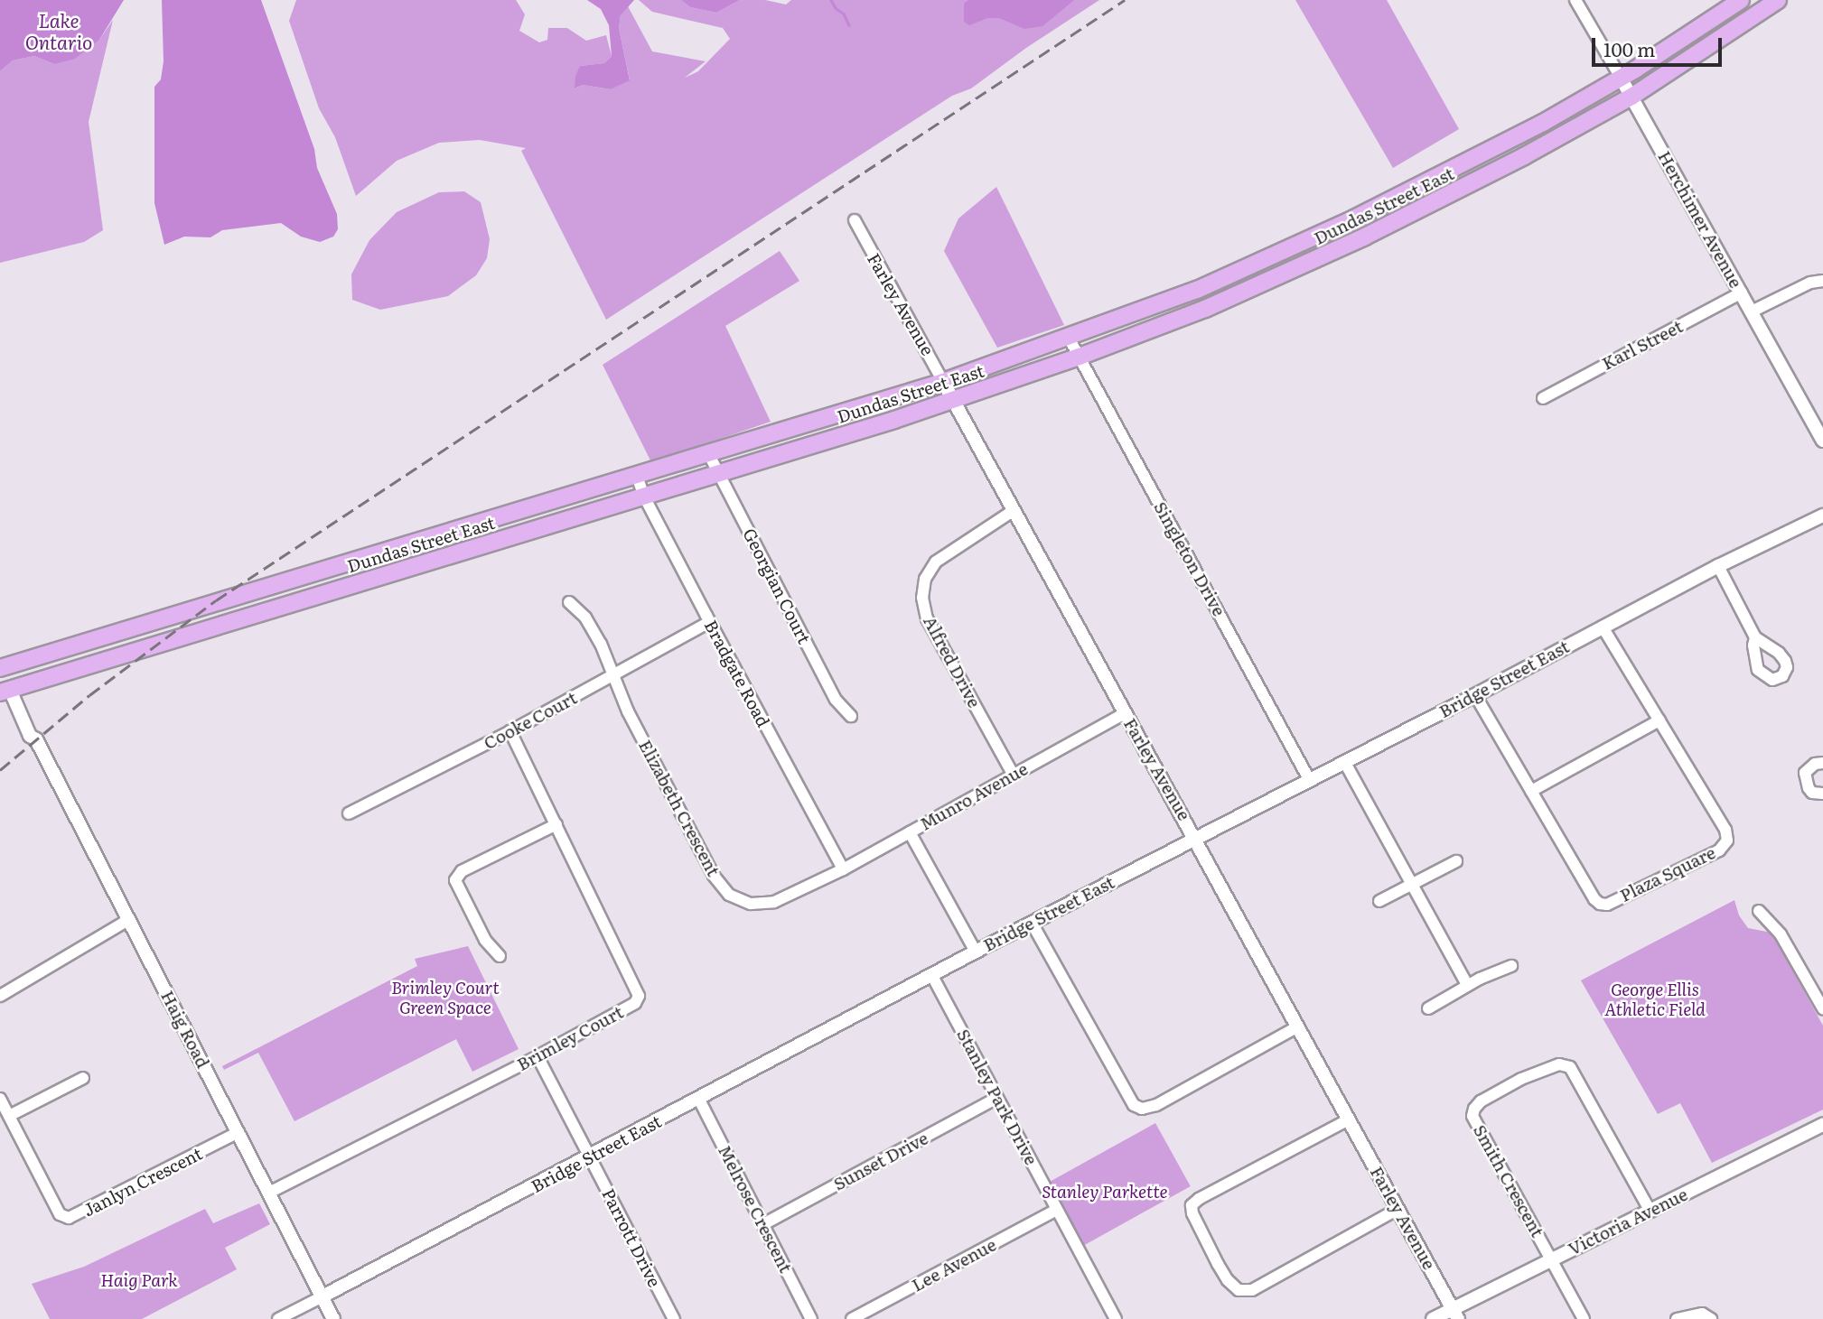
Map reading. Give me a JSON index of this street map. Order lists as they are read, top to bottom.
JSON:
{
  "streets": {
    "main road": ["Dundas Street East"],
    "street": [
      "Herchimer Avenue",
      "Farley Avenue",
      "Karl Street",
      "Singleton Drive",
      "Georgian Court",
      "Alfred Drive",
      "Bradgate Road",
      "Bridge Street East",
      "Cooke Court",
      "Munro Avenue",
      "Elizabeth Crescent",
      "Plaza Square",
      "Haig Road",
      "Brimley Court",
      "Stanley Park Drive",
      "Sunset Drive",
      "Smith Crescent",
      "Janlyn Crescent",
      "Melrose Crescent",
      "Victoria Avenue",
      "Parrott Drive",
      "Lee Avenue"
    ]
  },
  "crossings": [
    ["Dundas Street East", "Herchimer Avenue"],
    ["Dundas Street East", "Farley Avenue"],
    ["Dundas Street East", "Singleton Drive"],
    ["Dundas Street East", "Georgian Court"],
    ["Dundas Street East", "Bradgate Road"],
    ["Dundas Street East", "Haig Road"],
    ["Herchimer Avenue", "Karl Street"],
    ["Farley Avenue", "Alfred Drive"],
    ["Farley Avenue", "Bridge Street East"],
    ["Farley Avenue", "Munro Avenue"],
    ["Farley Avenue", "Victoria Avenue"],
    ["Singleton Drive", "Bridge Street East"],
    ["Alfred Drive", "Munro Avenue"],
    ["Bradgate Road", "Cooke Court"],
    ["Bradgate Road", "Elizabeth Crescent"],
    ["Bridge Street East", "Munro Avenue"],
    ["Bridge Street East", "Plaza Square"],
    ["Bridge Street East", "Haig Road"],
    ["Bridge Street East", "Stanley Park Drive"],
    ["Bridge Street East", "Melrose Crescent"],
    ["Bridge Street East", "Parrott Drive"],
    ["Cooke Court", "Elizabeth Crescent"],
    ["Cooke Court", "Brimley Court"],
    ["Munro Avenue", "Elizabeth Crescent"],
    ["Haig Road", "Brimley Court"],
    ["Haig Road", "Janlyn Crescent"],
    ["Brimley Court", "Parrott Drive"],
    ["Stanley Park Drive", "Sunset Drive"],
    ["Stanley Park Drive", "Lee Avenue"],
    ["Sunset Drive", "Melrose Crescent"],
    ["Smith Crescent", "Victoria Avenue"]
  ],
  "water": ["Lake Ontario"],
  "parks": [
    "Brimley Court Green Space",
    "George Ellis Athletic Field",
    "Stanley Parkette",
    "Haig Park"
  ],
  "scale_bar": "100 m"
}
